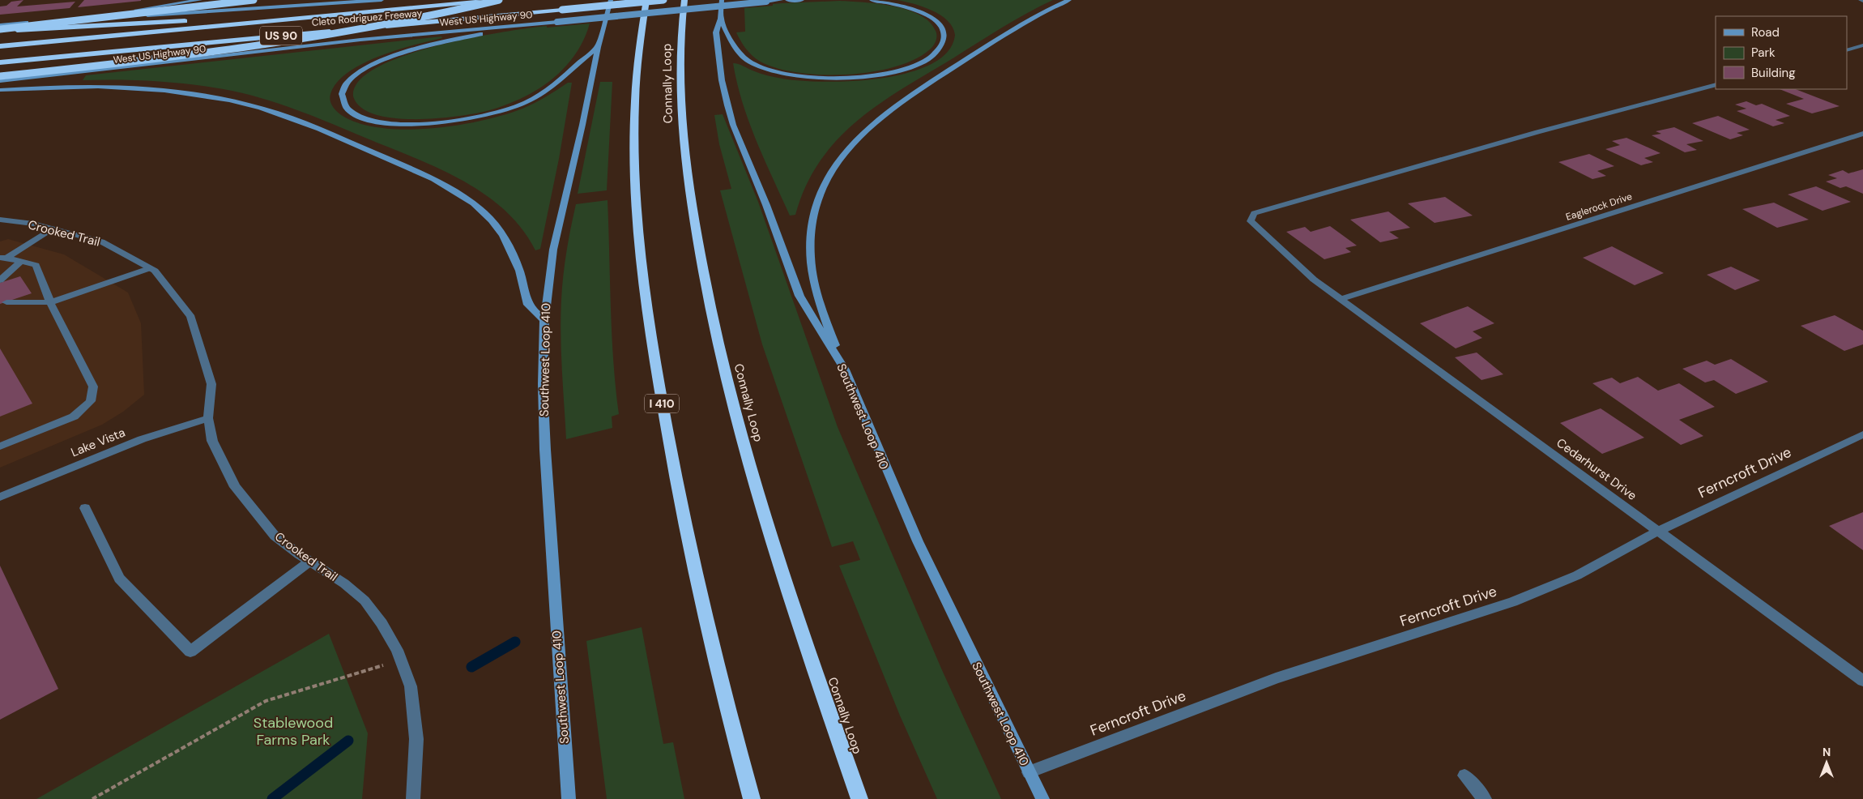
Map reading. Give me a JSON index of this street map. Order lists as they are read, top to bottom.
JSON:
{
  "streets": {
    "highway": [
      "Cleto Rodriguez Freeway",
      "US 90",
      "Connally Loop",
      "I 410"
    ],
    "main road": ["West US Highway 90", "Southwest Loop 410"],
    "street": [
      "Eaglerock Drive",
      "Crooked Trail",
      "Lake Vista",
      "Cedarhurst Drive",
      "Ferncroft Drive"
    ]
  },
  "crossings": [
    ["Eaglerock Drive", "Cedarhurst Drive"],
    ["Crooked Trail", "Lake Vista"],
    ["Southwest Loop 410", "Ferncroft Drive"],
    ["Cedarhurst Drive", "Ferncroft Drive"]
  ],
  "parks": ["Stablewood Farms Park"],
  "legend": ["Road", "Park", "Building"],
  "north": "top"
}
